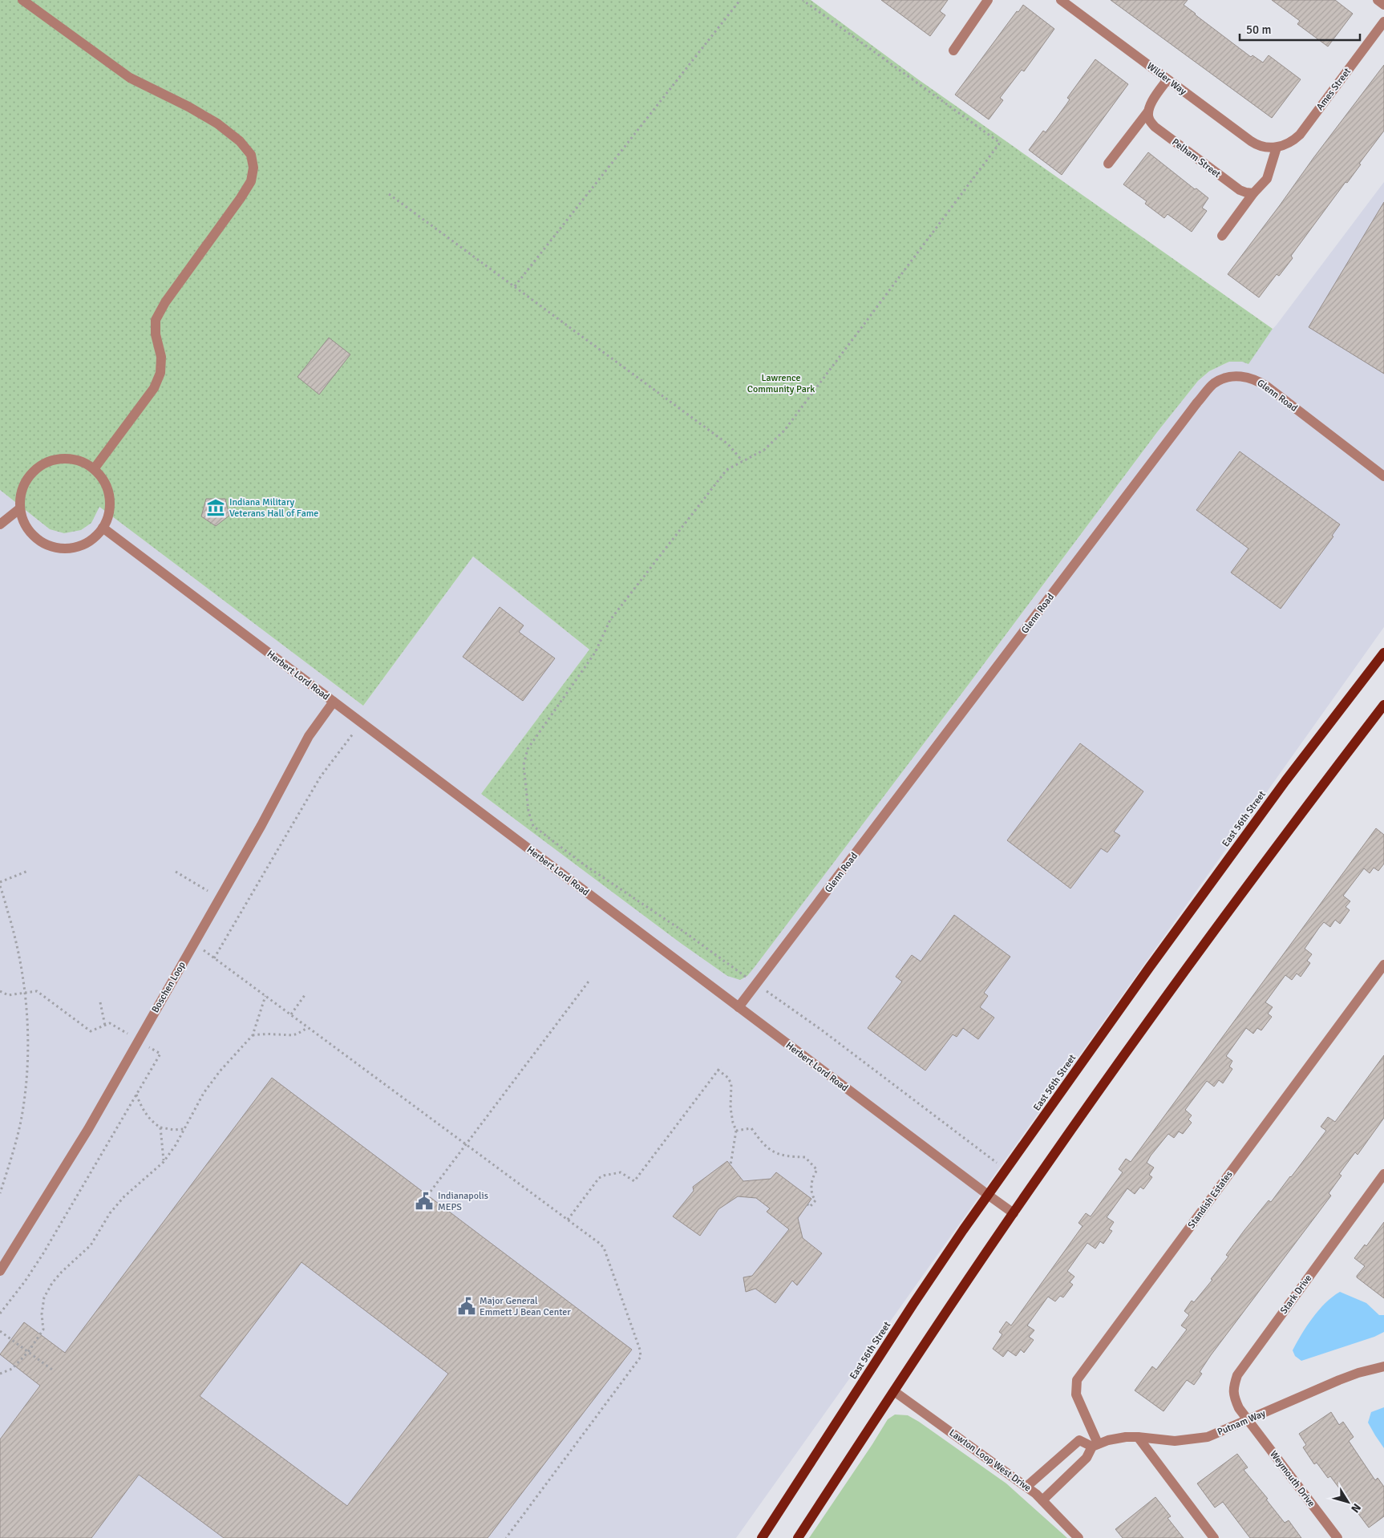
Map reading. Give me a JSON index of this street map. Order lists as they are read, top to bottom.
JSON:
{
  "streets": {
    "main road": ["East 56th Street"],
    "street": [
      "Wilder Way",
      "Ames Street",
      "Pelham Street",
      "Glenn Road",
      "Herbert Lord Road",
      "Boschen Loop",
      "Standish Estates",
      "Stark Drive",
      "Putnam Way",
      "Lawton Loop West Drive",
      "Weymouth Drive"
    ]
  },
  "crossings": [
    ["Wilder Way", "Ames Street"],
    ["Glenn Road", "Herbert Lord Road"],
    ["Herbert Lord Road", "East 56th Street"],
    ["Herbert Lord Road", "Boschen Loop"],
    ["Standish Estates", "Putnam Way"],
    ["Stark Drive", "Putnam Way"],
    ["Stark Drive", "Weymouth Drive"],
    ["Putnam Way", "Lawton Loop West Drive"],
    ["Putnam Way", "Weymouth Drive"]
  ],
  "parks": ["Lawrence Community Park"],
  "places": {
    "museum": ["Indiana Military Veterans Hall of Fame"],
    "public building": ["Indianapolis MEPS", "Major General Emmett J Bean Center"]
  },
  "scale_bar": "50 m",
  "north": "bottom right"
}
